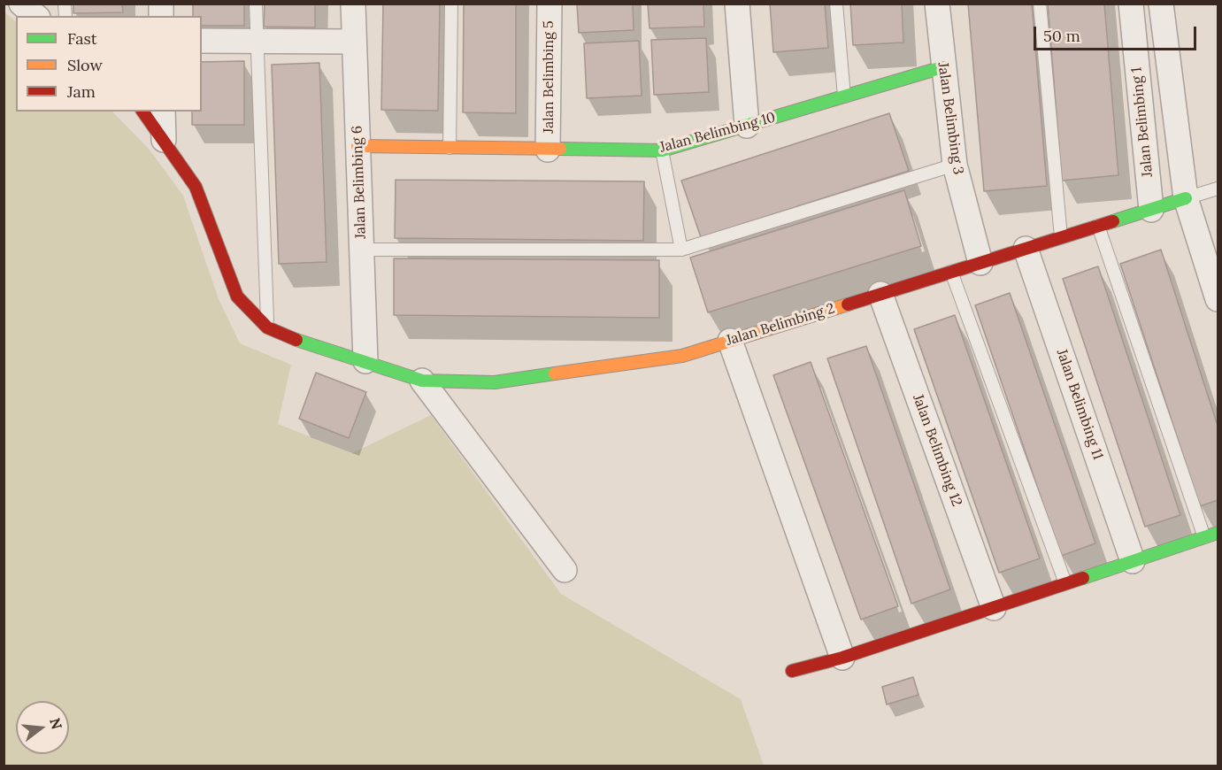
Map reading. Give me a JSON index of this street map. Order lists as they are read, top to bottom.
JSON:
{
  "streets": {
    "street": [
      "Jalan Belimbing 5",
      "Jalan Belimbing 3",
      "Jalan Belimbing 1",
      "Jalan Belimbing 10",
      "Jalan Belimbing 6",
      "Jalan Belimbing 2",
      "Jalan Belimbing 11",
      "Jalan Belimbing 12"
    ]
  },
  "crossings": [
    ["Jalan Belimbing 5", "Jalan Belimbing 10"],
    ["Jalan Belimbing 3", "Jalan Belimbing 10"],
    ["Jalan Belimbing 3", "Jalan Belimbing 2"],
    ["Jalan Belimbing 1", "Jalan Belimbing 2"],
    ["Jalan Belimbing 10", "Jalan Belimbing 6"],
    ["Jalan Belimbing 6", "Jalan Belimbing 2"],
    ["Jalan Belimbing 2", "Jalan Belimbing 11"],
    ["Jalan Belimbing 2", "Jalan Belimbing 12"]
  ],
  "legend": ["Fast", "Slow", "Jam"],
  "scale_bar": "50 m",
  "north": "right"
}
